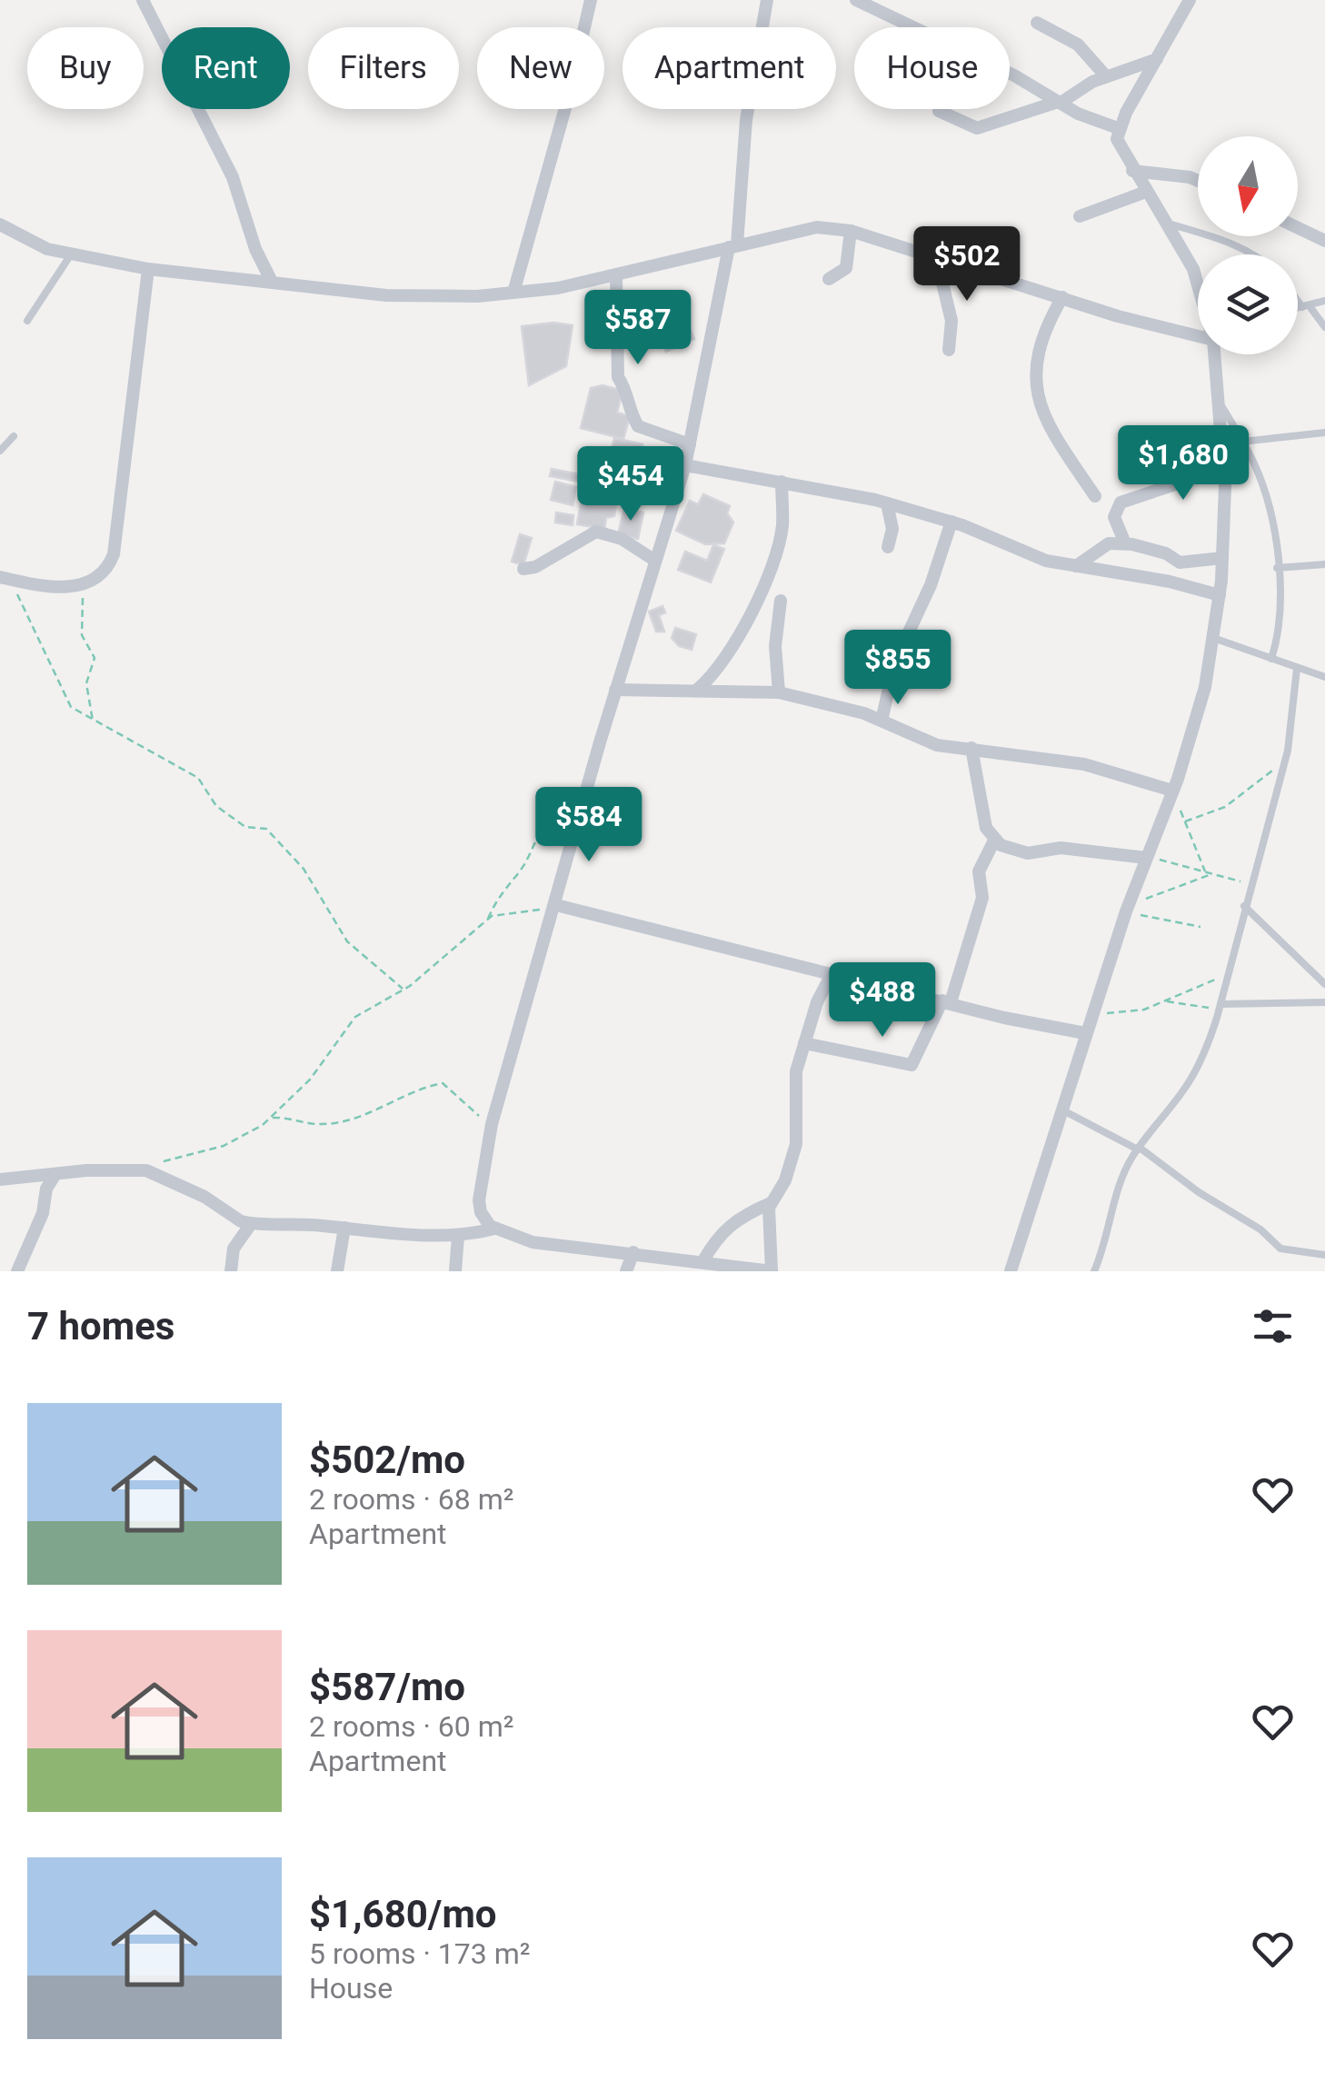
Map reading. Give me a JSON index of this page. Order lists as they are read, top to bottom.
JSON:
{
  "north": "bottom",
  "page": {
    "chip": [
      "Buy",
      "Rent",
      "Filters",
      "New",
      "Apartment",
      "House"
    ],
    "price": [
      "$502",
      "$587",
      "$1,680",
      "$454",
      "$855",
      "$584",
      "$488"
    ],
    "heading": "7 homes",
    "list": [
      {
        "name": "$502/mo",
        "note": "2 rooms · 68 m² · Apartment"
      },
      {
        "name": "$587/mo",
        "note": "2 rooms · 60 m² · Apartment"
      },
      {
        "name": "$1,680/mo",
        "note": "5 rooms · 173 m² · House"
      }
    ]
  }
}
